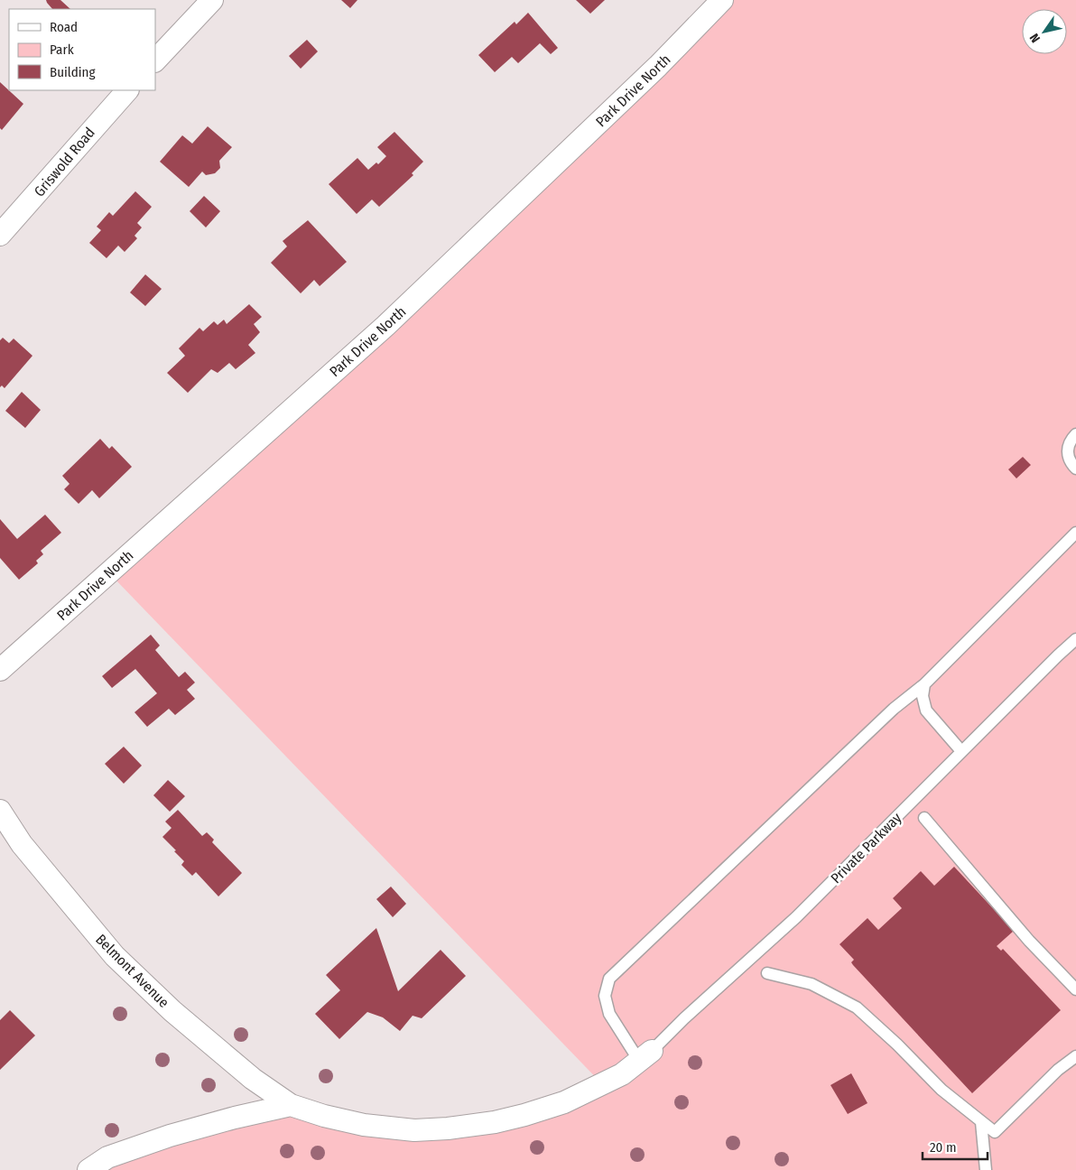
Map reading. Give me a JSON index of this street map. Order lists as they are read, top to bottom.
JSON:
{
  "streets": {
    "street": ["Park Drive North", "Griswold Road", "Belmont Avenue"],
    "lane": ["Private Parkway"]
  },
  "crossings": [
    ["Private Parkway", "Belmont Avenue"]
  ],
  "legend": ["Road", "Park", "Building"],
  "scale_bar": "20 m",
  "north": "bottom left"
}
